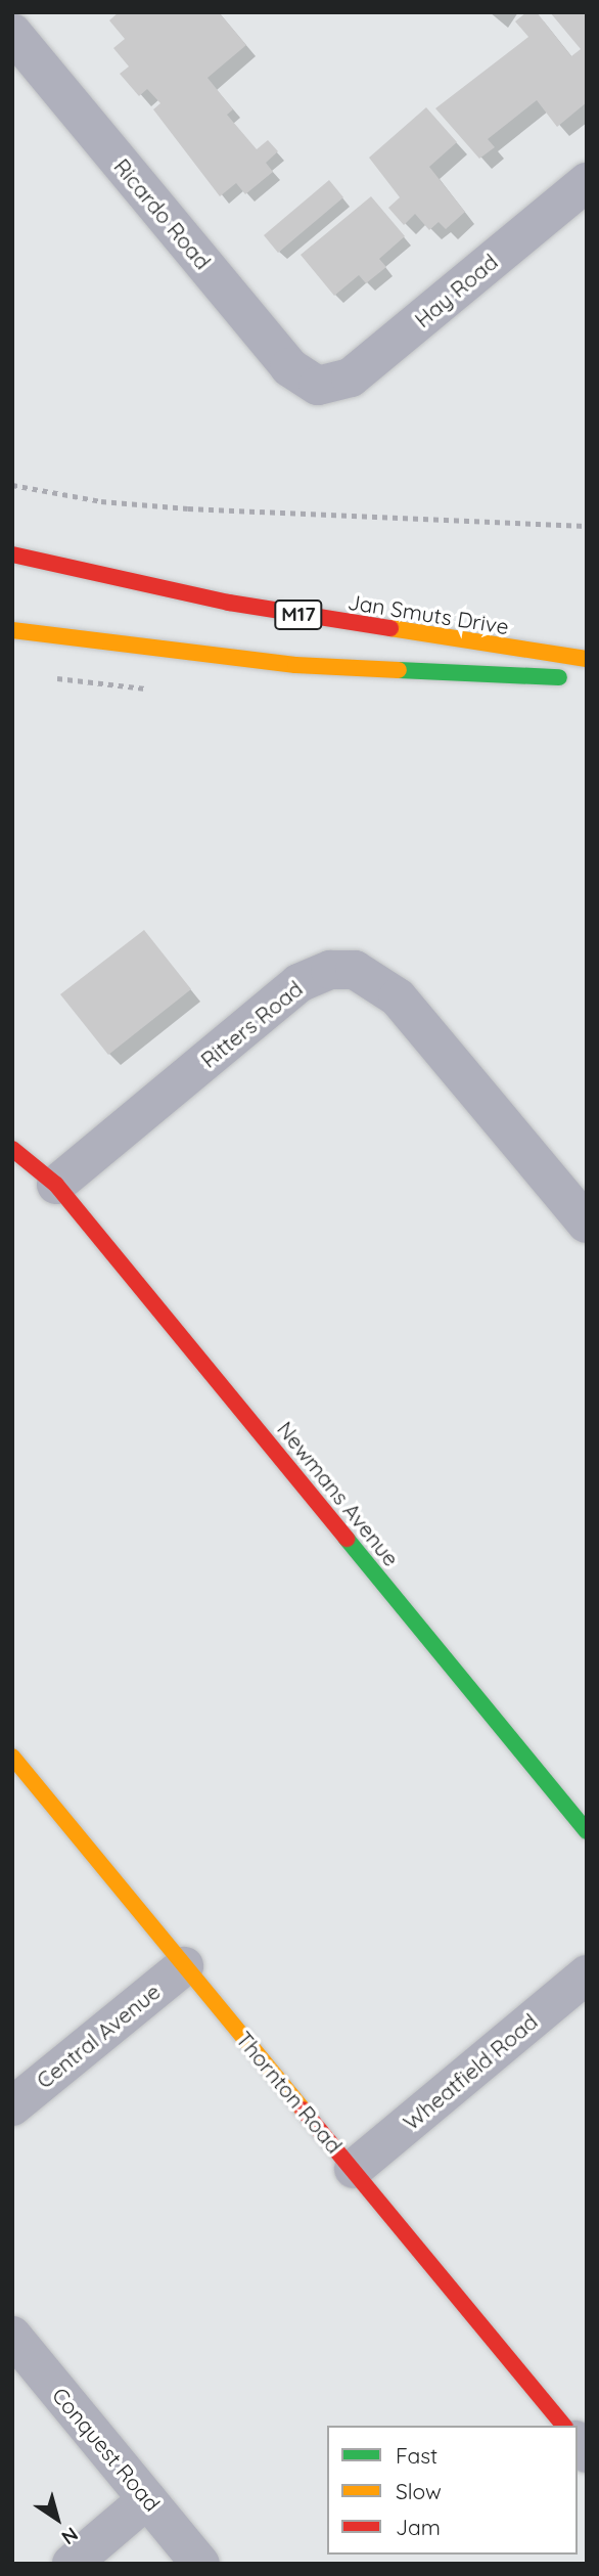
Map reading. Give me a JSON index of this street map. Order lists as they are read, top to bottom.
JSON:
{
  "streets": {
    "street": [
      "Ricardo Road",
      "Hay Road",
      "Jan Smuts Drive",
      "M17",
      "Ritters Road",
      "Newmans Avenue",
      "Central Avenue",
      "Wheatfield Road",
      "Thornton Road",
      "Conquest Road"
    ]
  },
  "crossings": [
    ["Ricardo Road", "Hay Road"],
    ["Ritters Road", "Newmans Avenue"],
    ["Central Avenue", "Thornton Road"],
    ["Wheatfield Road", "Thornton Road"]
  ],
  "legend": ["Fast", "Slow", "Jam"],
  "north": "bottom right"
}
